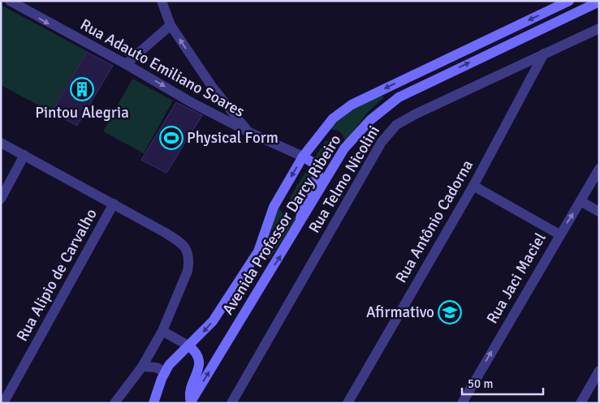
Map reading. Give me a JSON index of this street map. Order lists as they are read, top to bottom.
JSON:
{
  "streets": {
    "main road": ["Avenida Professor Darcy Ribeiro"],
    "street": [
      "Rua Adauto Emiliano Soares",
      "Rua Telmo Nicolini",
      "Rua Antônio Cadorna",
      "Rua Alipio de Carvalho",
      "Rua Jaci Maciel"
    ]
  },
  "crossings": [
    ["Rua Adauto Emiliano Soares", "Avenida Professor Darcy Ribeiro"],
    ["Rua Telmo Nicolini", "Rua Antônio Cadorna"]
  ],
  "one_way": ["Rua Jaci Maciel"],
  "places": {
    "building": ["Pintou Alegria"],
    "sports": ["Physical Form"],
    "school or university": ["Afirmativo"]
  },
  "scale_bar": "50 m"
}
